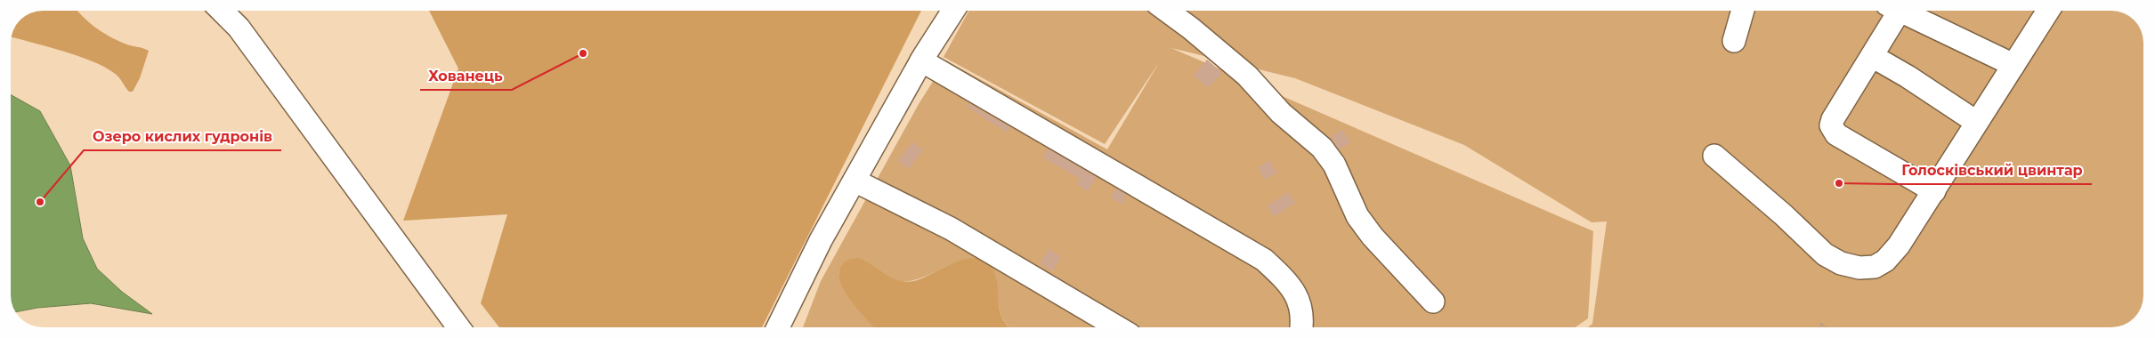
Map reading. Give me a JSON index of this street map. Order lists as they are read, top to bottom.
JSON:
{
  "places": ["Хованець", "Голосківський цвинтар", "Озеро кислих гудронів"]
}
